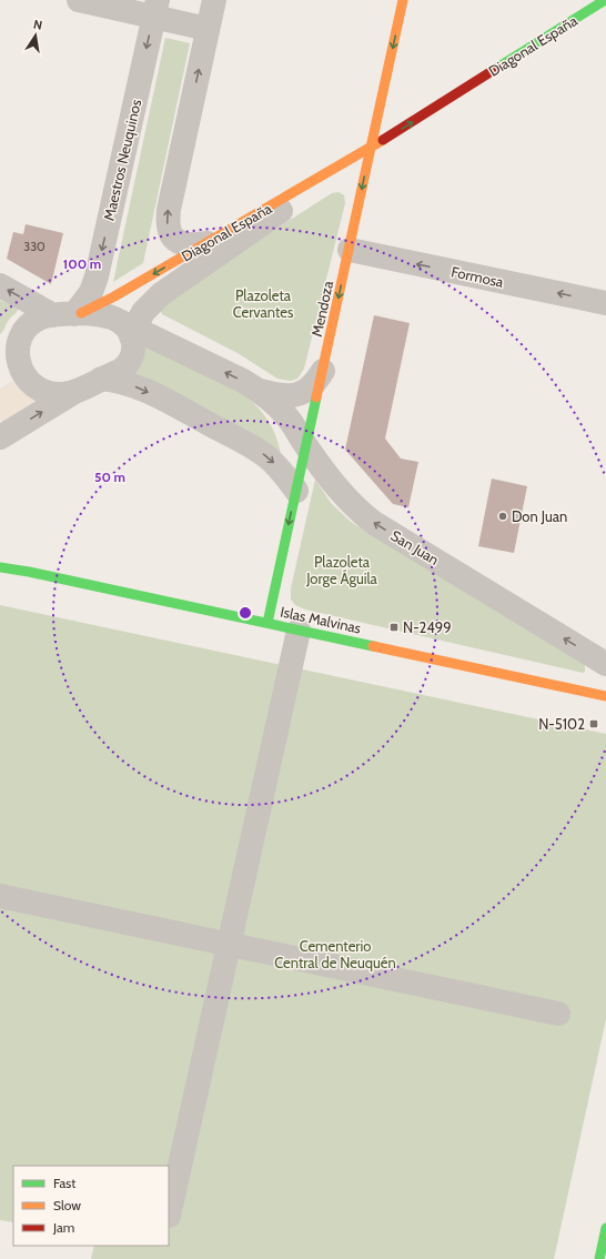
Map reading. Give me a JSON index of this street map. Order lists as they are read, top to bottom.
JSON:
{
  "streets": {
    "street": [
      "Diagonal España",
      "Maestros Neuquinos",
      "Formosa",
      "Mendoza",
      "San Juan",
      "Islas Malvinas"
    ]
  },
  "crossings": [
    ["Diagonal España", "Maestros Neuquinos"],
    ["Diagonal España", "Mendoza"],
    ["Diagonal España", "San Juan"],
    ["Maestros Neuquinos", "San Juan"],
    ["Formosa", "Mendoza"],
    ["Mendoza", "San Juan"],
    ["Mendoza", "Islas Malvinas"]
  ],
  "one_way": ["Maestros Neuquinos", "Formosa", "Mendoza"],
  "parks": ["Plazoleta Cervantes", "Plazoleta Jorge Águila", "Cementerio Central de Neuquén"],
  "places": {
    "other": ["Don Juan"],
    "transit": ["N-2499", "N-5102"]
  },
  "house_numbers": ["330"],
  "legend": ["Fast", "Slow", "Jam"],
  "north": "top",
  "rings": ["100 m", "50 m"]
}
